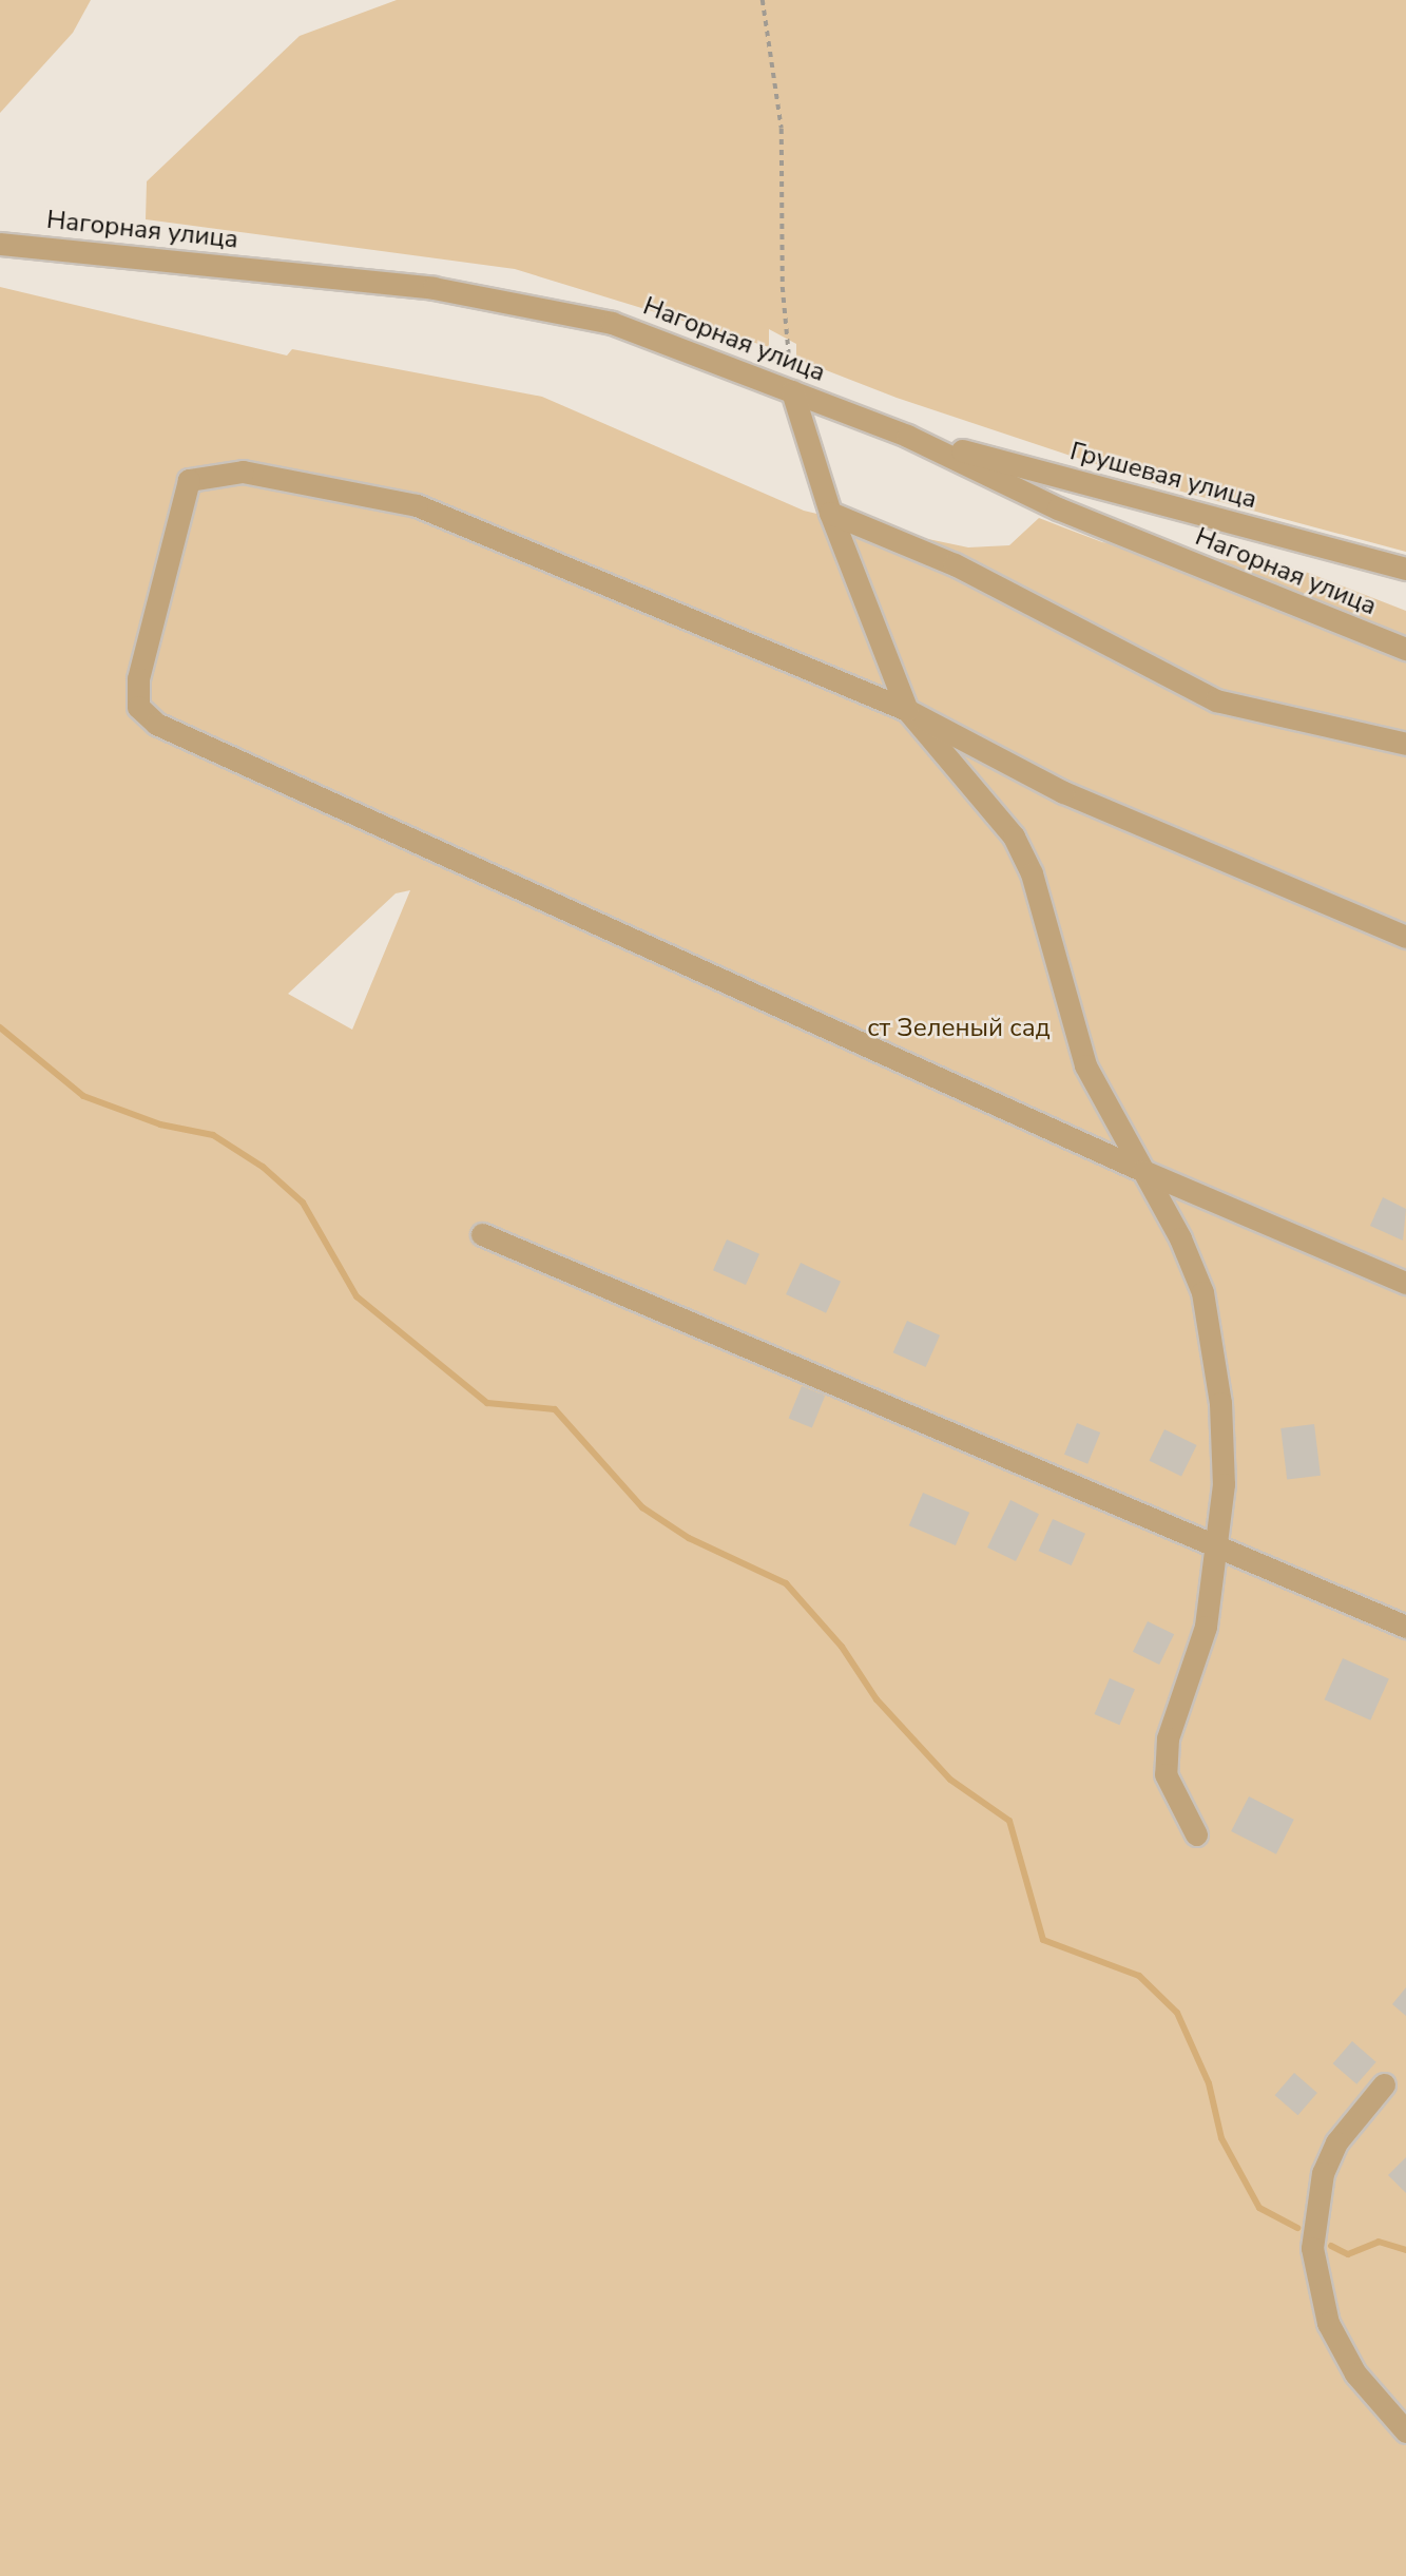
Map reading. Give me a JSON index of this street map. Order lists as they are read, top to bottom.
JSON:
{
  "streets": {
    "street": ["Нагорная улица", "Грушевая улица"]
  },
  "crossings": [
    ["Нагорная улица", "Грушевая улица"]
  ],
  "parks": ["ст Зеленый сад"]
}
